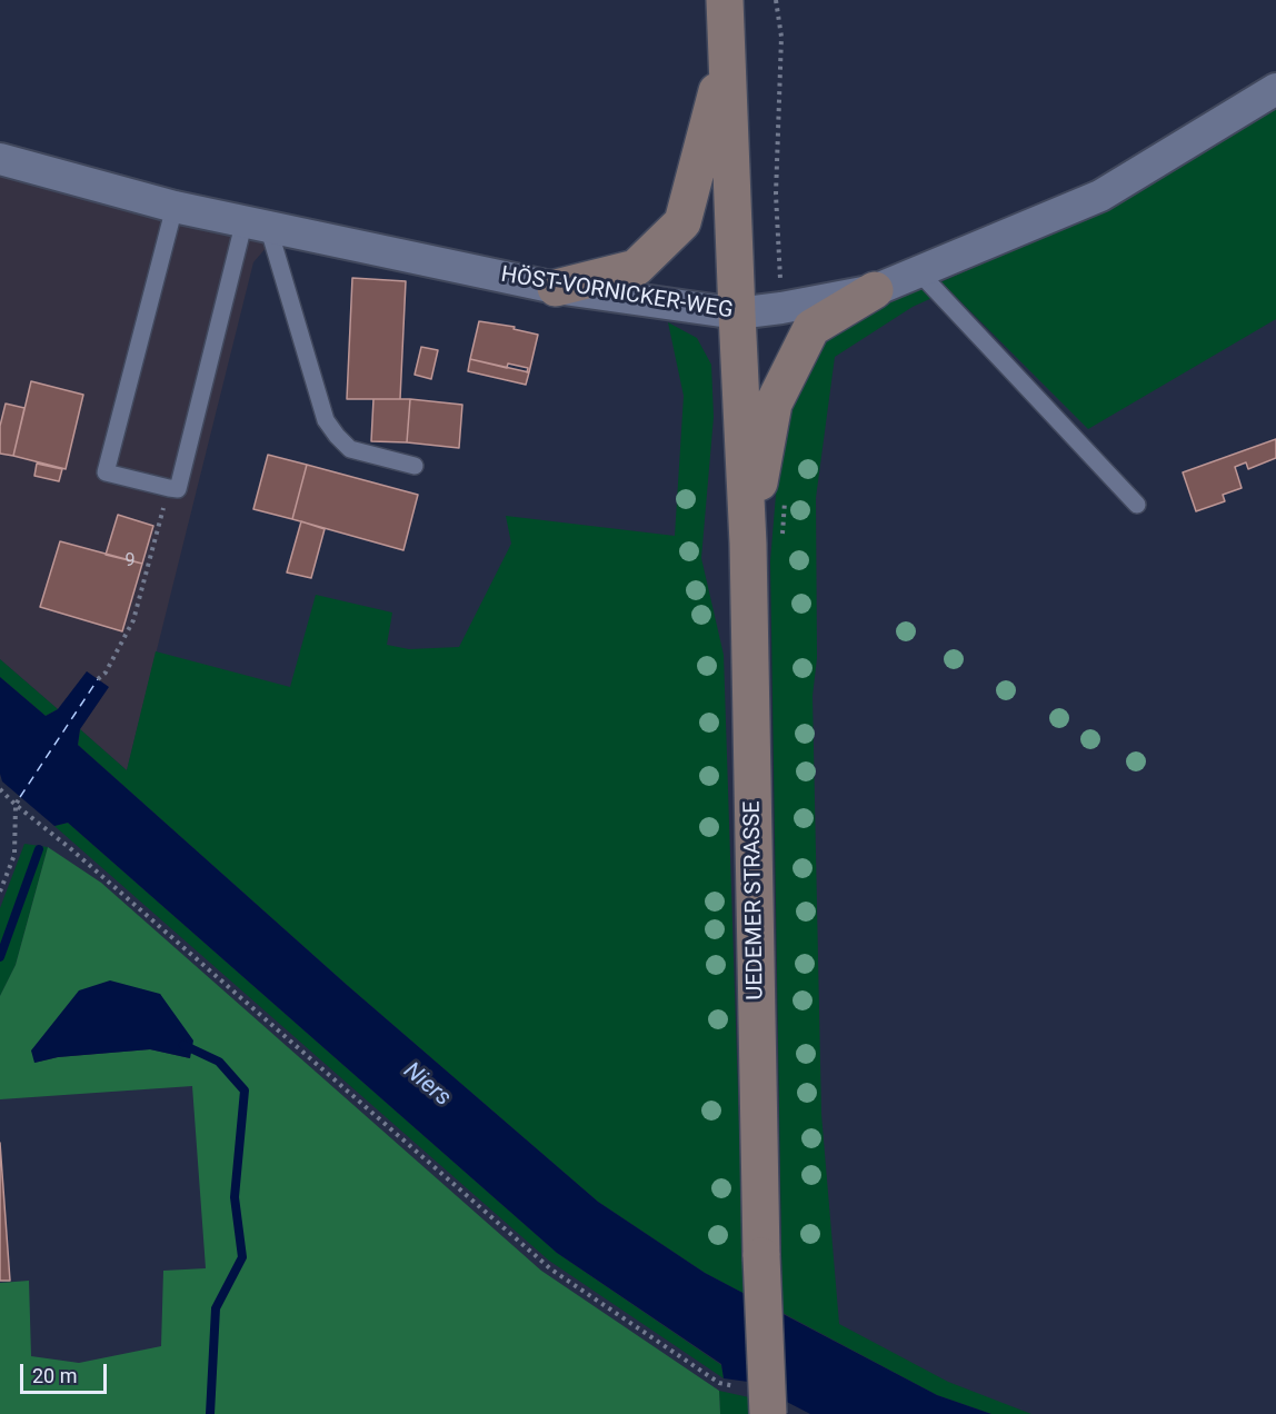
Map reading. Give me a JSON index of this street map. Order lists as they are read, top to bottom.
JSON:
{
  "streets": {
    "main road": ["UEDEMER STRASSE"],
    "street": ["HÖST-VORNICKER-WEG"]
  },
  "water": ["Niers"],
  "house_numbers": ["9"],
  "scale_bar": "20 m"
}
